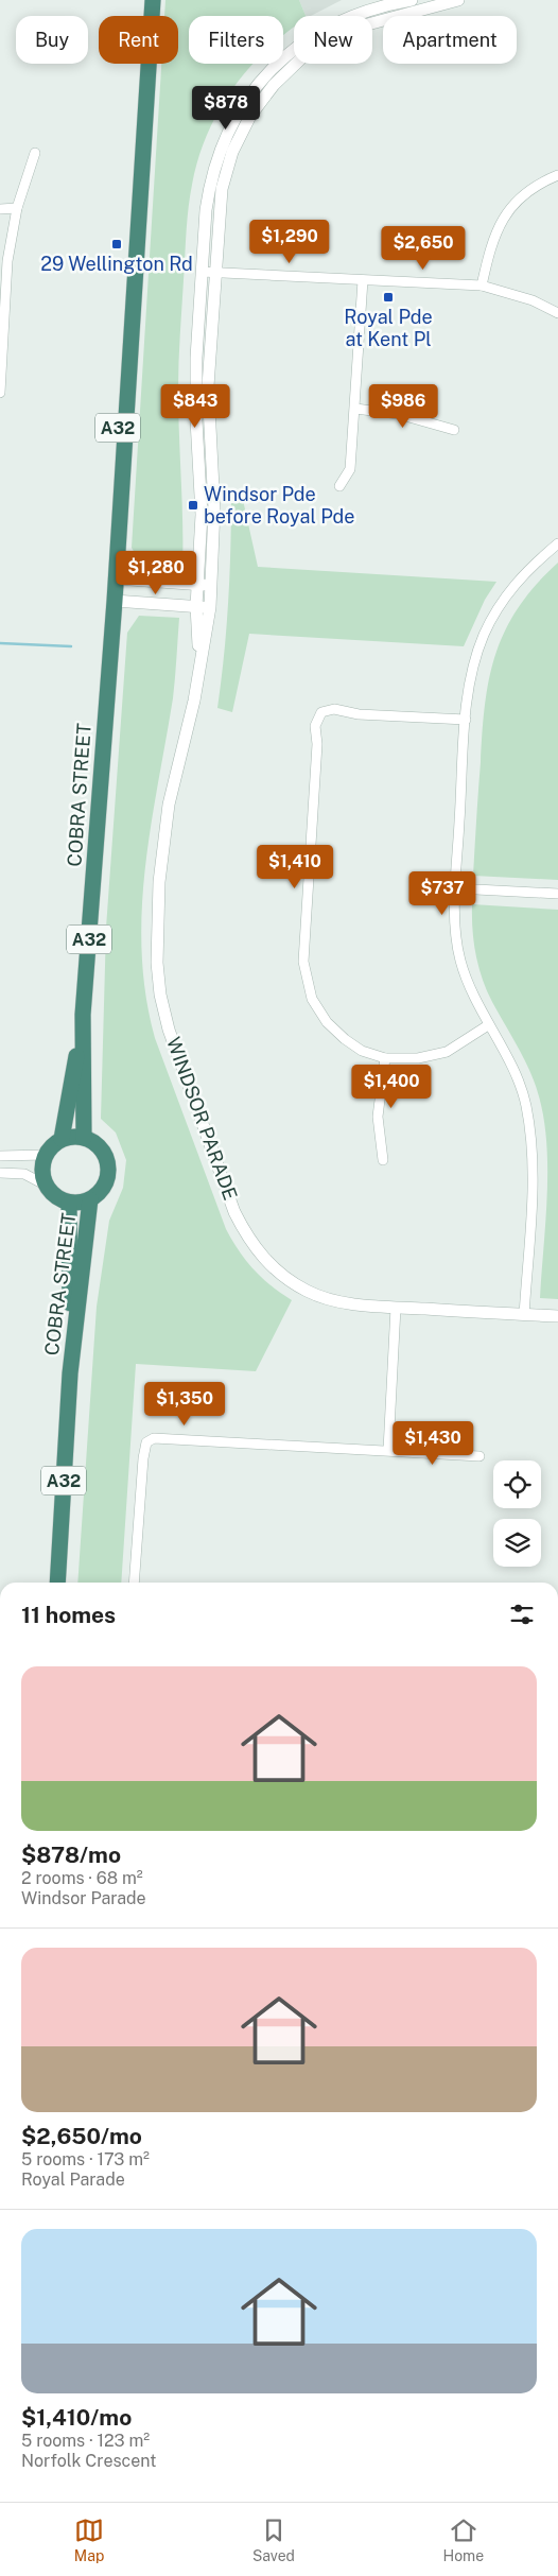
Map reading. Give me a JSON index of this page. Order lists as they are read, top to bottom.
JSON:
{
  "streets": {
    "highway": ["A32", "COBRA STREET"],
    "street": ["WINDSOR PARADE"]
  },
  "places": {
    "transit": ["29 Wellington Rd", "Royal Pde at Kent Pl", "Windsor Pde before Royal Pde"]
  },
  "page": {
    "chip": [
      "Buy",
      "Rent",
      "Filters",
      "New",
      "Apartment"
    ],
    "price": [
      "$878",
      "$1,290",
      "$2,650",
      "$843",
      "$986",
      "$1,280",
      "$1,410",
      "$737",
      "$1,400",
      "$1,350",
      "$1,430"
    ],
    "heading": "11 homes",
    "list": [
      {
        "name": "$878/mo",
        "note": "2 rooms · 68 m² · Windsor Parade"
      },
      {
        "name": "$2,650/mo",
        "note": "5 rooms · 173 m² · Royal Parade"
      },
      {
        "name": "$1,410/mo",
        "note": "5 rooms · 123 m² · Norfolk Crescent"
      }
    ],
    "tabs": ["Map", "Saved", "Home"]
  }
}
